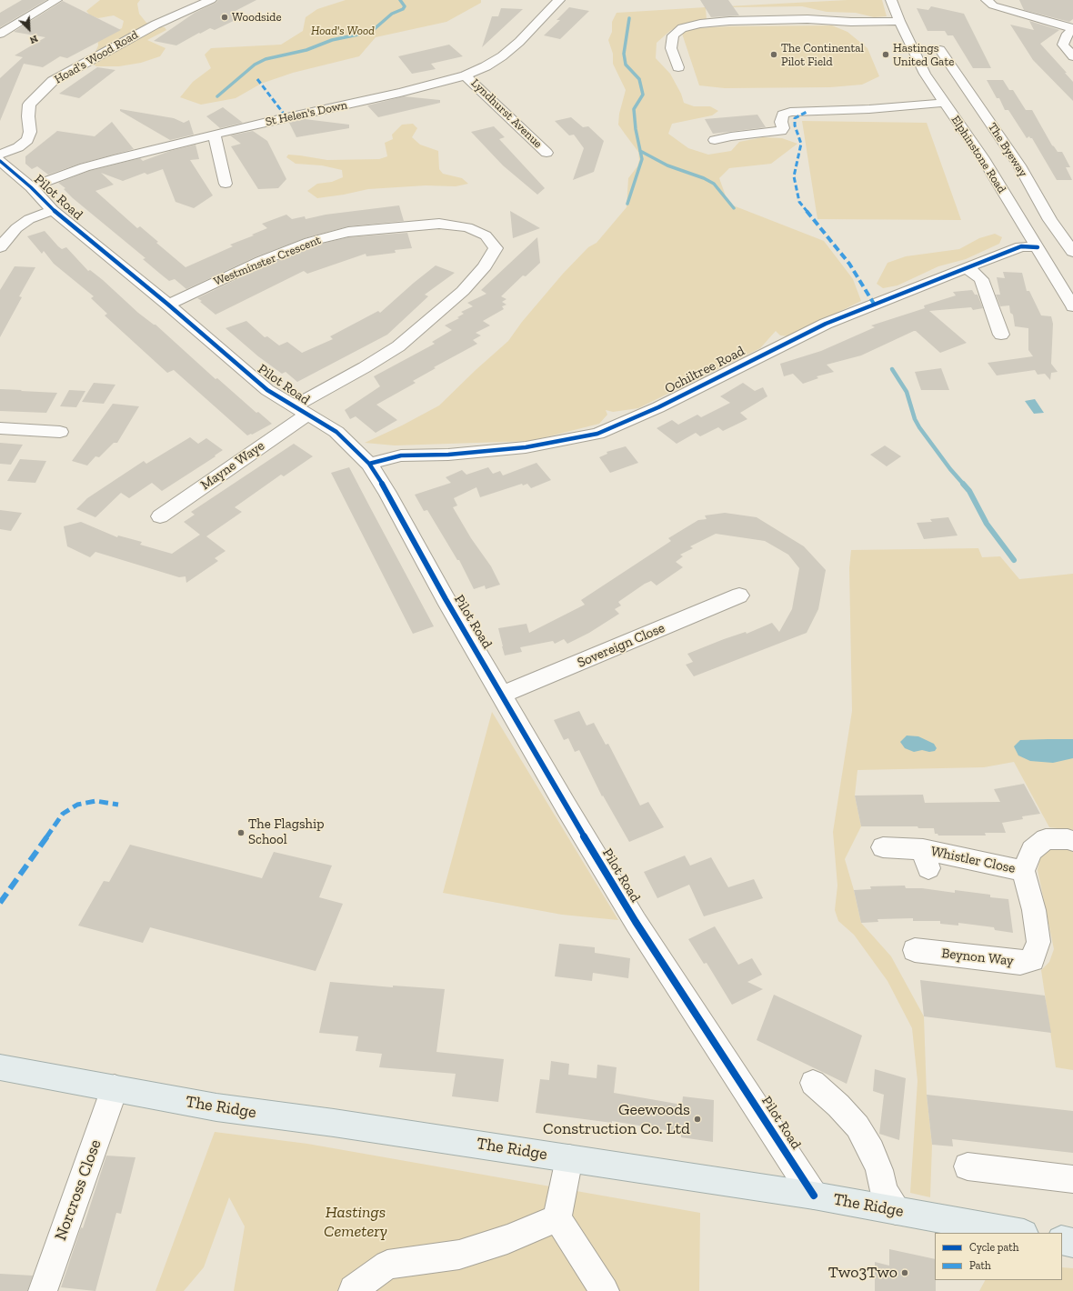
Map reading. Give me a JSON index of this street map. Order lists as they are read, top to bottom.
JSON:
{
  "streets": {
    "main road": ["The Ridge"],
    "street": [
      "Hoad's Wood Road",
      "St Helen's Down",
      "Lyndhurst Avenue",
      "The Byeway",
      "Elphinstone Road",
      "Pilot Road",
      "Westminster Crescent",
      "Ochiltree Road",
      "Mayne Waye",
      "Sovereign Close",
      "Whistler Close",
      "Beynon Way",
      "Norcross Close"
    ]
  },
  "crossings": [
    ["St Helen's Down", "Lyndhurst Avenue"],
    ["St Helen's Down", "Pilot Road"],
    ["Elphinstone Road", "Ochiltree Road"],
    ["Pilot Road", "Westminster Crescent"],
    ["Pilot Road", "Ochiltree Road"],
    ["Pilot Road", "Mayne Waye"],
    ["Pilot Road", "Sovereign Close"],
    ["Pilot Road", "The Ridge"],
    ["Westminster Crescent", "Mayne Waye"],
    ["Whistler Close", "Beynon Way"],
    ["The Ridge", "Norcross Close"]
  ],
  "parks": ["Hoad's Wood", "Hastings Cemetery"],
  "places": [
    "Woodside",
    "The Continental Pilot Field",
    "Hastings United Gate",
    "The Flagship School",
    "Geewoods Construction Co. Ltd",
    "Two3Two"
  ],
  "legend": ["Cycle path", "Path"],
  "north": "bottom right"
}
